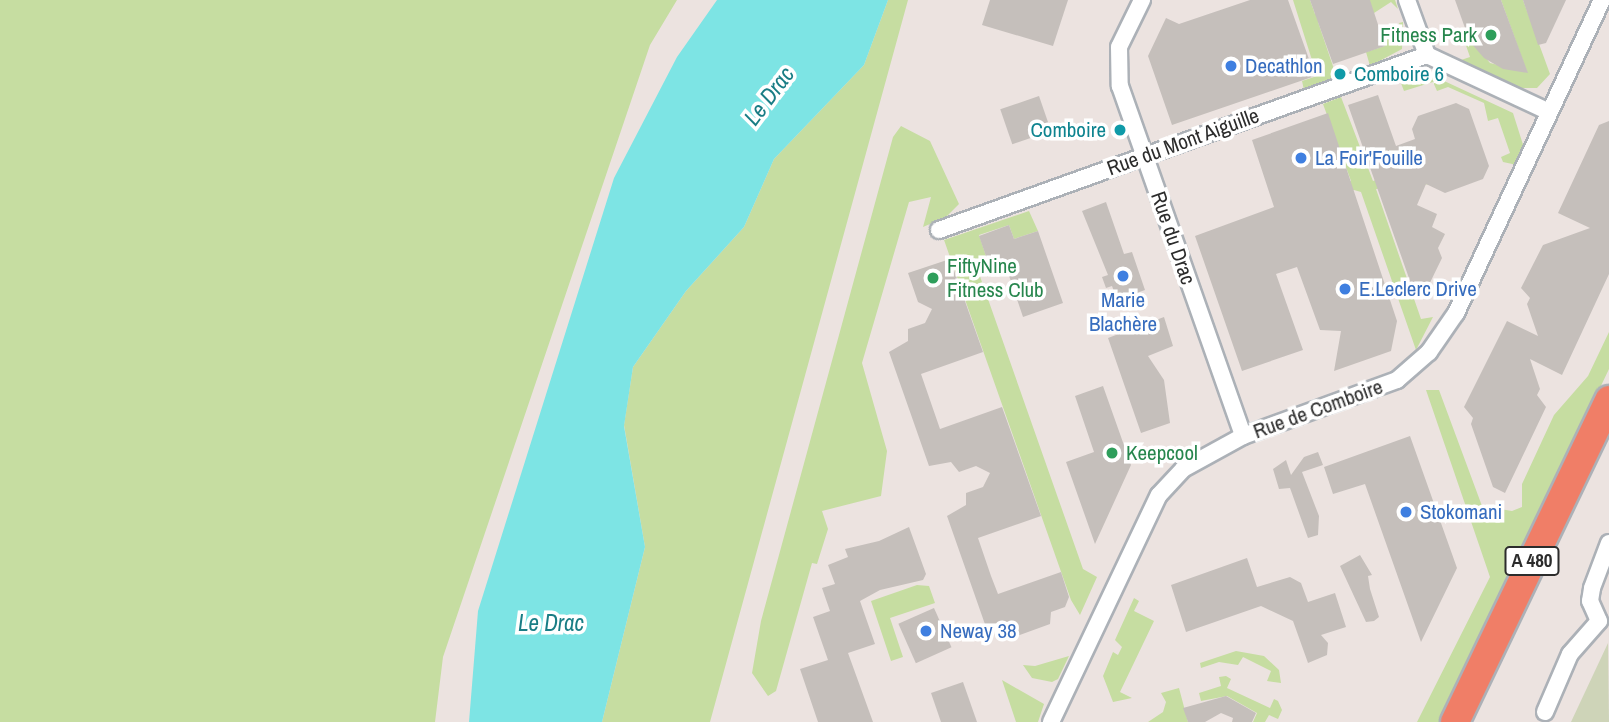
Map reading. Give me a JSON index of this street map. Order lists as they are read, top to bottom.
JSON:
{
  "streets": {
    "highway": ["A 480"],
    "street": ["Rue du Mont Aiguille", "Rue du Drac", "Rue de Comboire"]
  },
  "crossings": [
    ["Rue du Mont Aiguille", "Rue du Drac"],
    ["Rue du Drac", "Rue de Comboire"]
  ],
  "water": ["Le Drac"],
  "places": [
    "Fitness Park",
    "Decathlon",
    "Comboire 6",
    "Comboire",
    "La Foir'Fouille",
    "Marie Blachère",
    "FiftyNine Fitness Club",
    "E.Leclerc Drive",
    "Keepcool",
    "Stokomani",
    "Neway 38"
  ]
}
